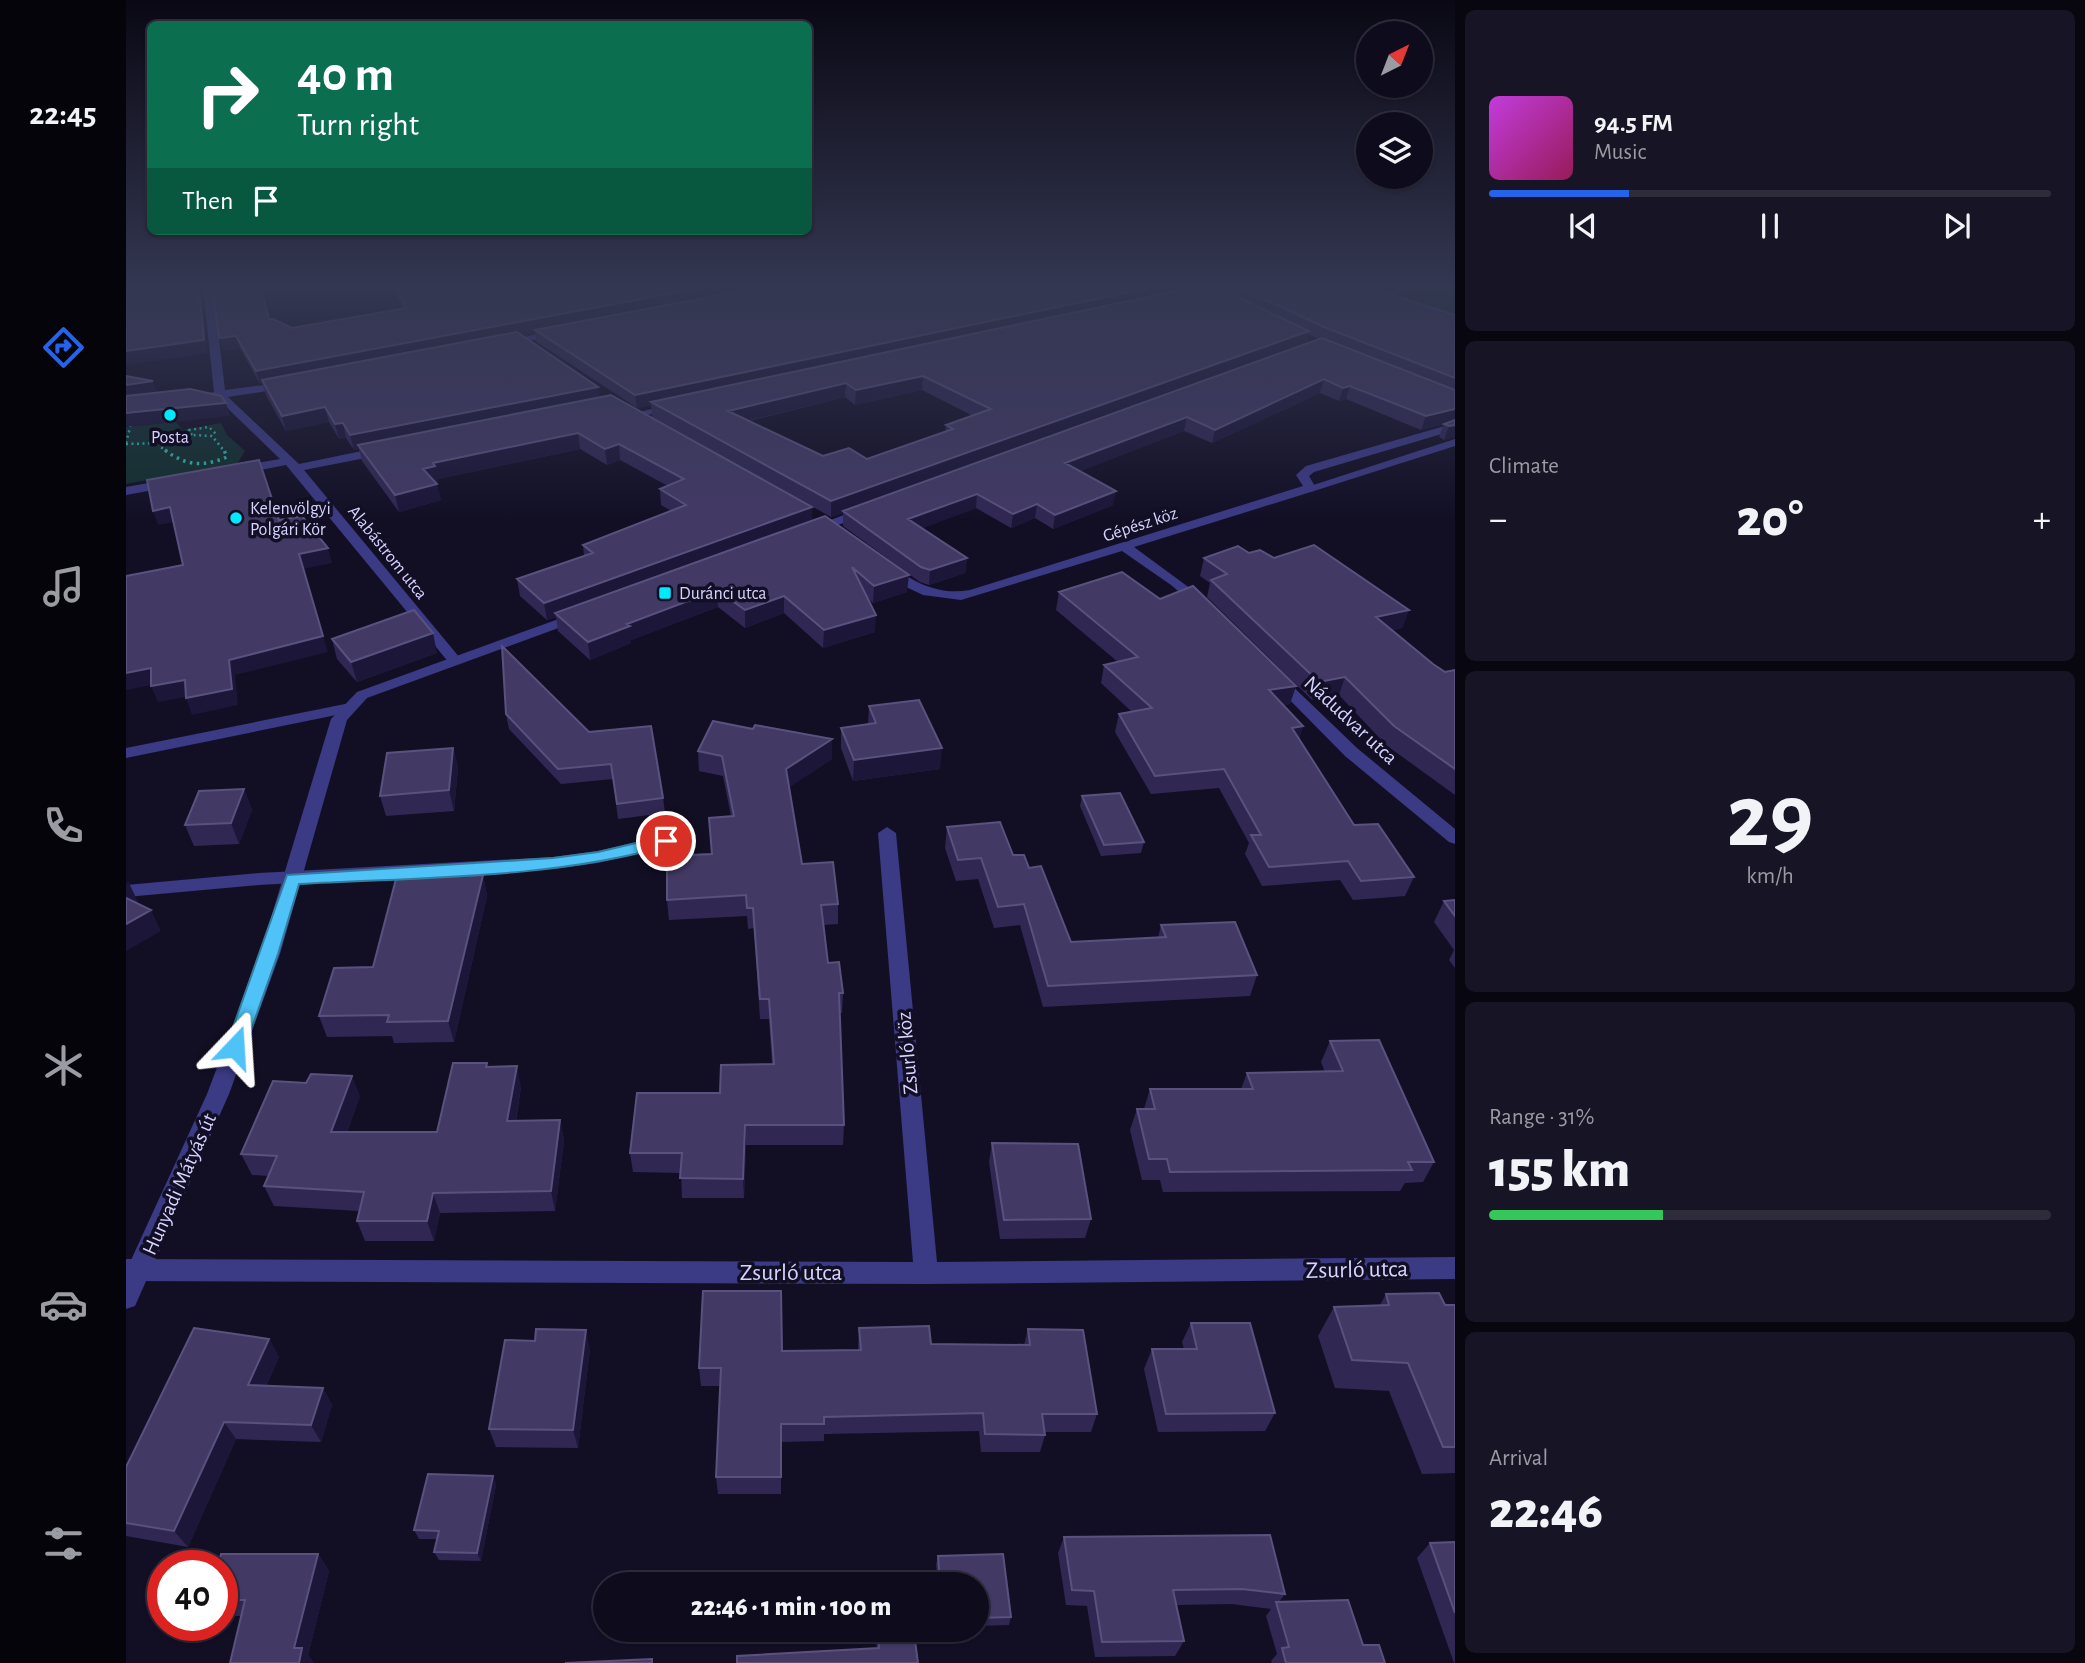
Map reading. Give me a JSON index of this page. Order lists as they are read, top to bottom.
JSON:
{
  "streets": {
    "street": [
      "Gépész köz",
      "Alabástrom utca",
      "Nádudvar utca",
      "Zsurló köz",
      "Hunyadi Mátyás út",
      "Zsurló utca"
    ]
  },
  "crossings": [
    ["Zsurló köz", "Zsurló utca"],
    ["Hunyadi Mátyás út", "Zsurló utca"]
  ],
  "places": {
    "other": ["Posta", "Kelenvölgyi Polgári Kör"],
    "transit": ["Duránci utca"]
  },
  "north": "top right",
  "page": {
    "tabs": "22:45",
    "turn": ["40 m", "Turn right"],
    "song": ["94.5 FM", "Music"],
    "then": "Then",
    "tile": [
      "Climate",
      ["29", "km/h"],
      ["Range · 31%", "155 km"],
      ["Arrival", "22:46"]
    ],
    "heat": ["−", "20°", "+"],
    "limit": "40",
    "trip": "22:46 · 1 min · 100 m"
  }
}
